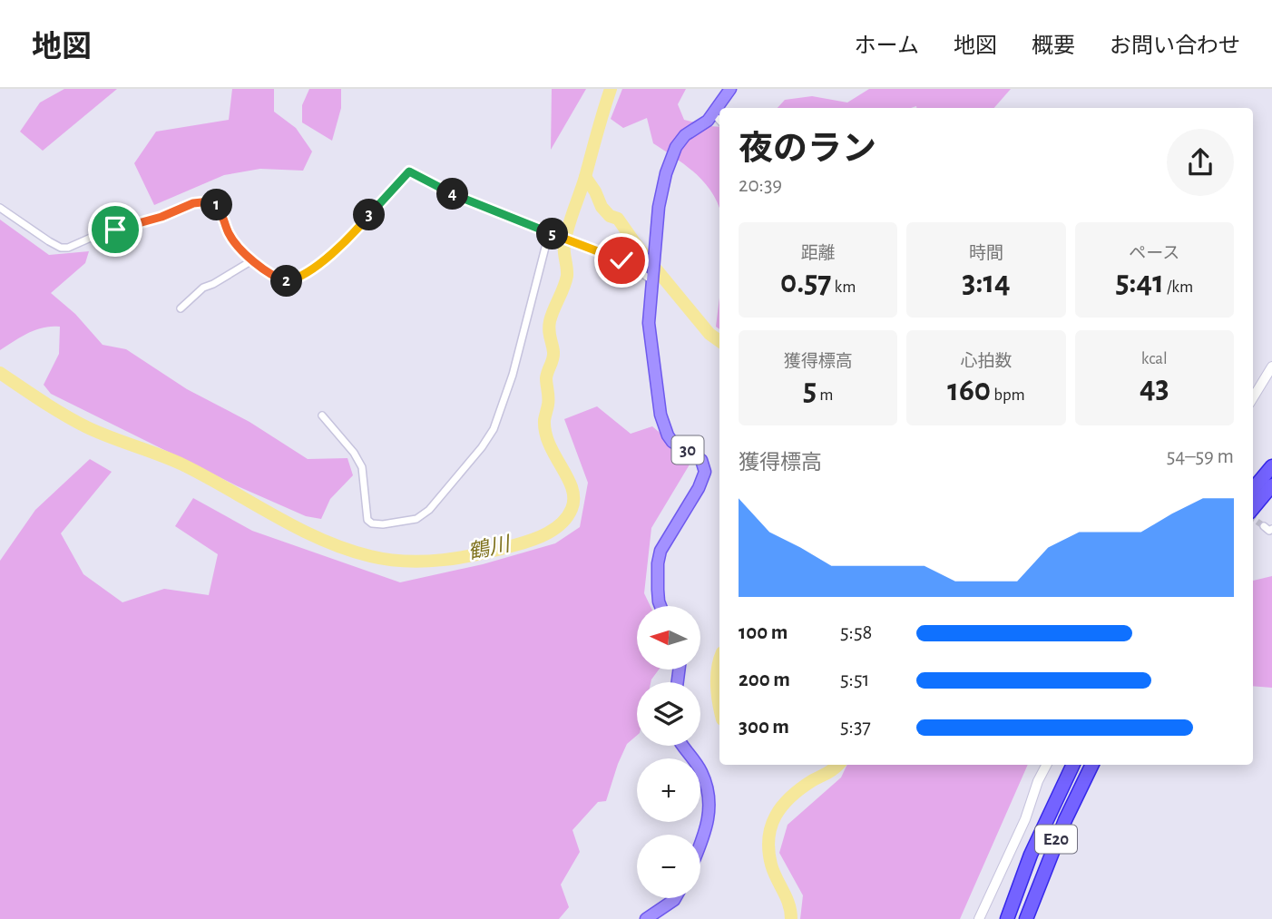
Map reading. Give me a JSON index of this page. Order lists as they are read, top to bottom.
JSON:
{
  "streets": {
    "highway": ["E20"],
    "main road": ["30"]
  },
  "water": ["鶴川"],
  "north": "left",
  "page": {
    "header": "地図",
    "nav": [
      "ホーム",
      "地図",
      "概要",
      "お問い合わせ"
    ],
    "heading": ["夜のラン", "20:39"],
    "pins": [
      "4",
      "1",
      "3",
      "5",
      "2"
    ],
    "stats": [
      ["距離", "0.57 km"],
      ["時間", "3:14"],
      ["ペース", "5:41 /km"],
      ["獲得標高", "5 m"],
      ["心拍数", "160 bpm"],
      ["kcal", "43"]
    ],
    "chart": ["獲得標高", "54–59 m"],
    "map_buttons": ["+", "−"],
    "list": [
      {
        "name": "100 m",
        "note": "5:58"
      },
      {
        "name": "200 m",
        "note": "5:51"
      },
      {
        "name": "300 m",
        "note": "5:37"
      }
    ]
  }
}
